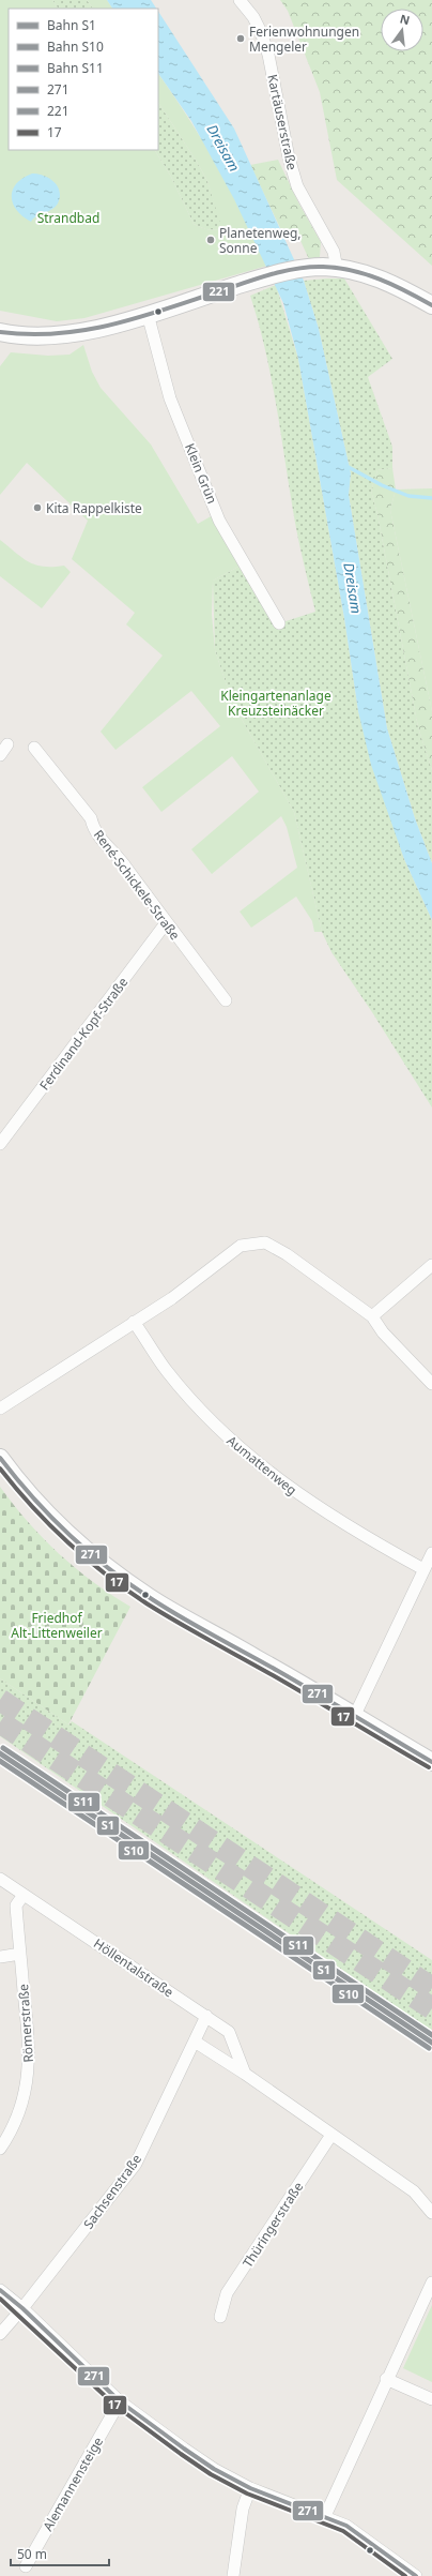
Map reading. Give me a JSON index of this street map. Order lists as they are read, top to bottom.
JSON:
{
  "streets": {
    "street": [
      "Kartäuserstraße",
      "Klein Grün",
      "René-Schickele-Straße",
      "Ferdinand-Kopf-Straße",
      "Aumattenweg",
      "Höllentalstraße",
      "Römerstraße",
      "Sachsenstraße",
      "Thüringerstraße",
      "Alemannensteige"
    ]
  },
  "crossings": [
    ["René-Schickele-Straße", "Ferdinand-Kopf-Straße"],
    ["Höllentalstraße", "Römerstraße"],
    ["Höllentalstraße", "Sachsenstraße"]
  ],
  "water": ["Dreisam"],
  "parks": ["Strandbad", "Kleingartenanlage Kreuzsteinäcker", "Friedhof Alt-Littenweiler"],
  "places": ["Ferienwohnungen Mengeler", "Planetenweg, Sonne", "Kita Rappelkiste"],
  "lines": [
    "transit line 221",
    "transit line 271",
    "transit line 17",
    "rail line S11",
    "rail line S1",
    "rail line S10"
  ],
  "legend": [
    "Bahn S1",
    "Bahn S10",
    "Bahn S11",
    "271",
    "221",
    "17"
  ],
  "scale_bar": "50 m",
  "north": "top"
}
